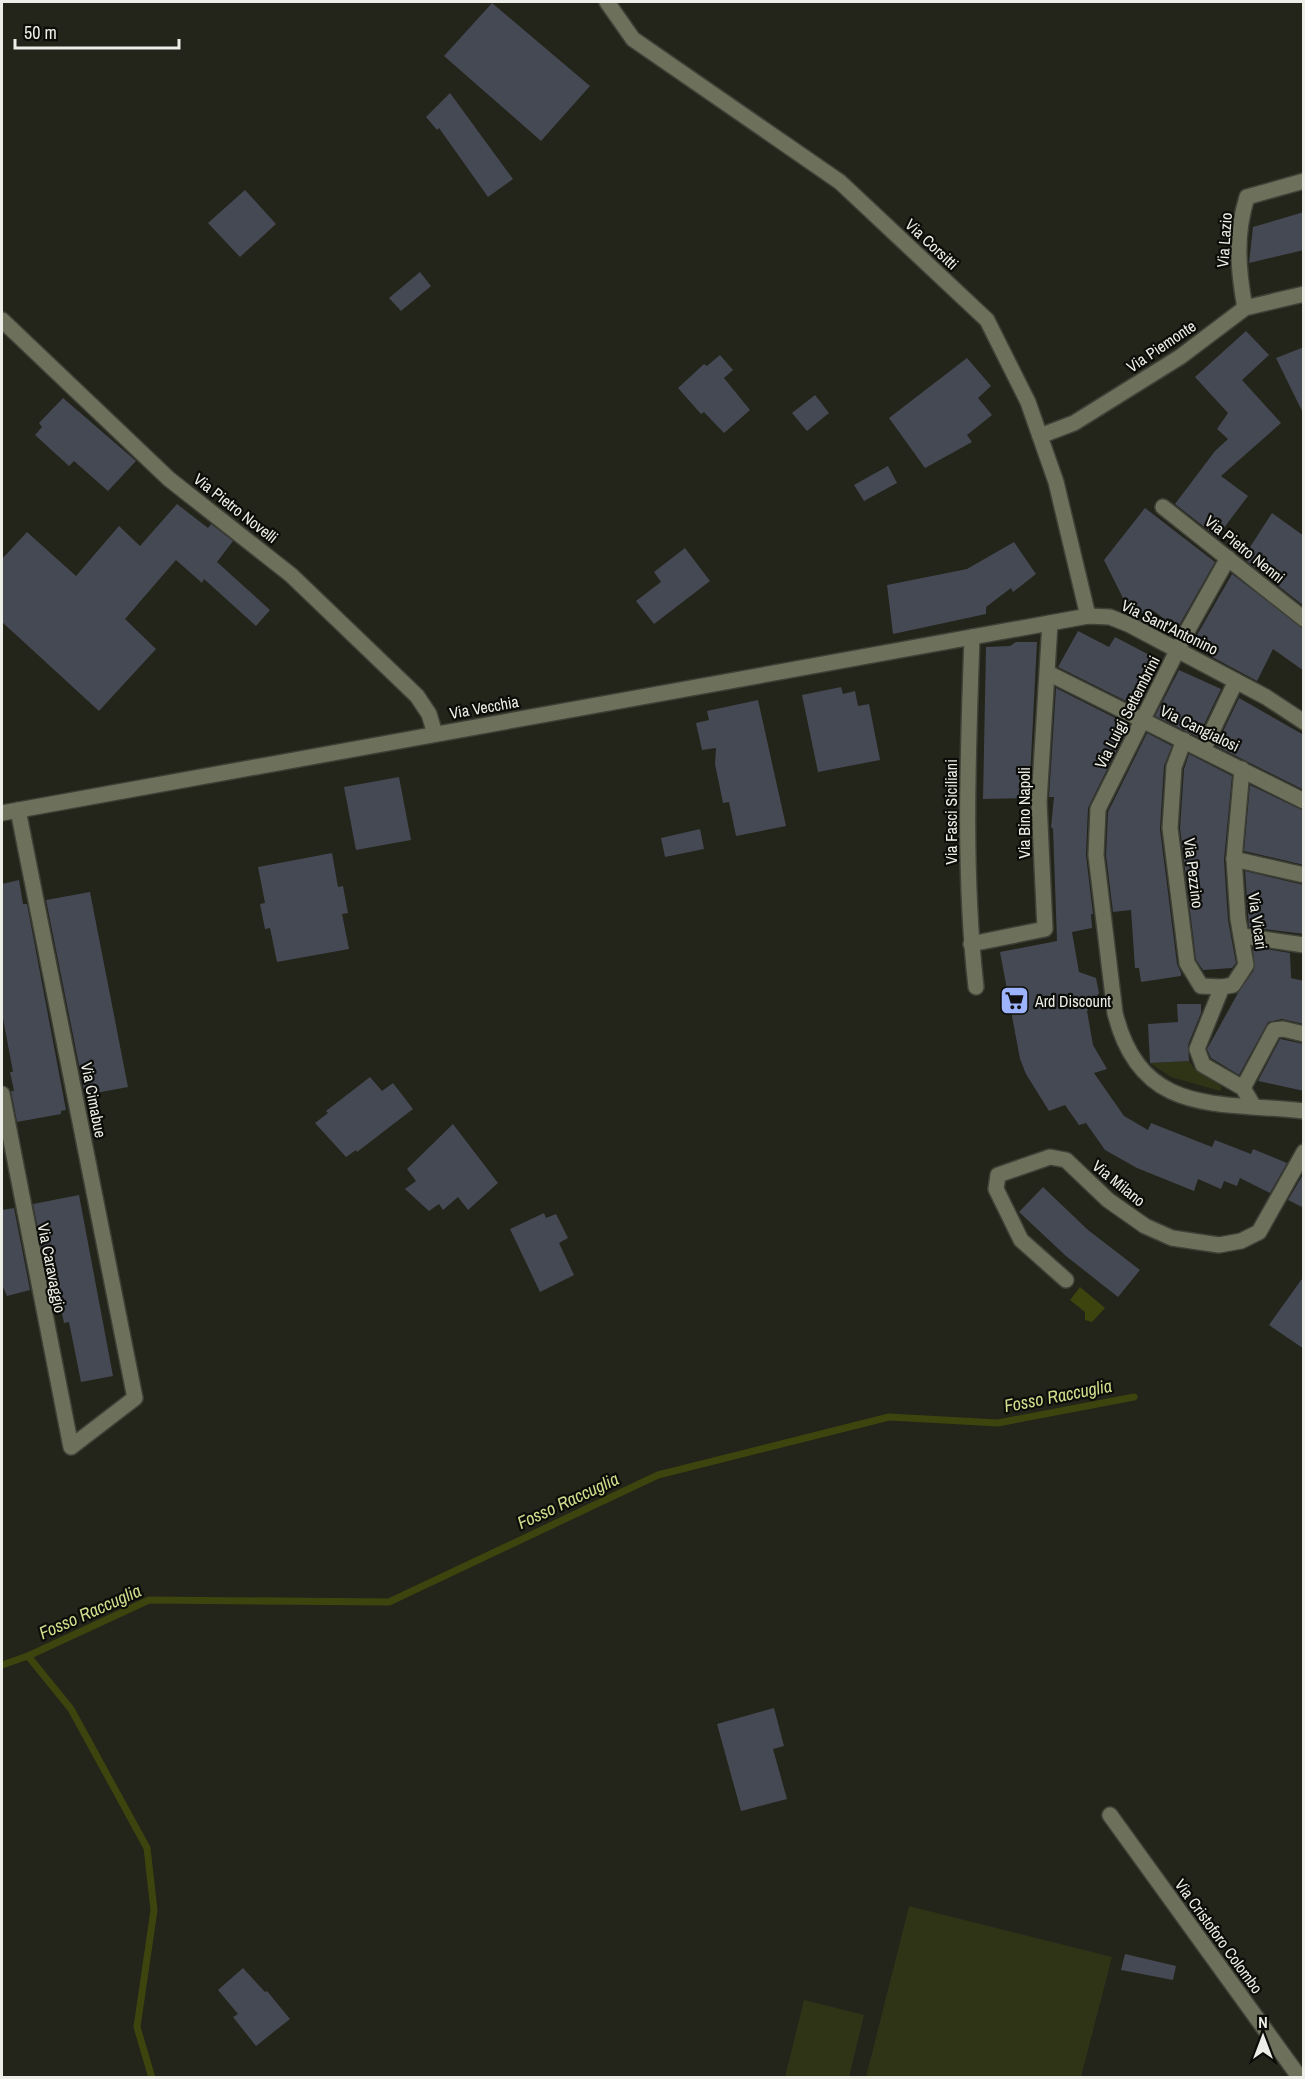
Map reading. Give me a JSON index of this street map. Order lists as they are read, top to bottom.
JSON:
{
  "streets": {
    "street": [
      "Via Lazio",
      "Via Corsitti",
      "Via Piemonte",
      "Via Pietro Novelli",
      "Via Pietro Nenni",
      "Via Sant'Antonino",
      "Via Vecchia",
      "Via Luigi Settembrini",
      "Via Cangialosi",
      "Via Fasci Siciliani",
      "Via Bino Napoli",
      "Via Pezzino",
      "Via Vicari",
      "Via Cimabue",
      "Via Milano",
      "Via Caravaggio",
      "Via Cristoforo Colombo"
    ]
  },
  "crossings": [
    ["Via Lazio", "Via Piemonte"],
    ["Via Corsitti", "Via Piemonte"],
    ["Via Corsitti", "Via Sant'Antonino"],
    ["Via Pietro Novelli", "Via Vecchia"],
    ["Via Pietro Nenni", "Via Luigi Settembrini"],
    ["Via Sant'Antonino", "Via Vecchia"],
    ["Via Sant'Antonino", "Via Luigi Settembrini"],
    ["Via Sant'Antonino", "Via Fasci Siciliani"],
    ["Via Sant'Antonino", "Via Bino Napoli"],
    ["Via Vecchia", "Via Fasci Siciliani"],
    ["Via Vecchia", "Via Cimabue"],
    ["Via Luigi Settembrini", "Via Cangialosi"],
    ["Via Cangialosi", "Via Bino Napoli"],
    ["Via Cangialosi", "Via Pezzino"],
    ["Via Cangialosi", "Via Vicari"],
    ["Via Fasci Siciliani", "Via Bino Napoli"],
    ["Via Pezzino", "Via Vicari"],
    ["Via Cimabue", "Via Caravaggio"]
  ],
  "water": ["Fosso Raccuglia"],
  "places": {
    "supermarket": ["Ard Discount"]
  },
  "scale_bar": "50 m",
  "north": "top"
}
